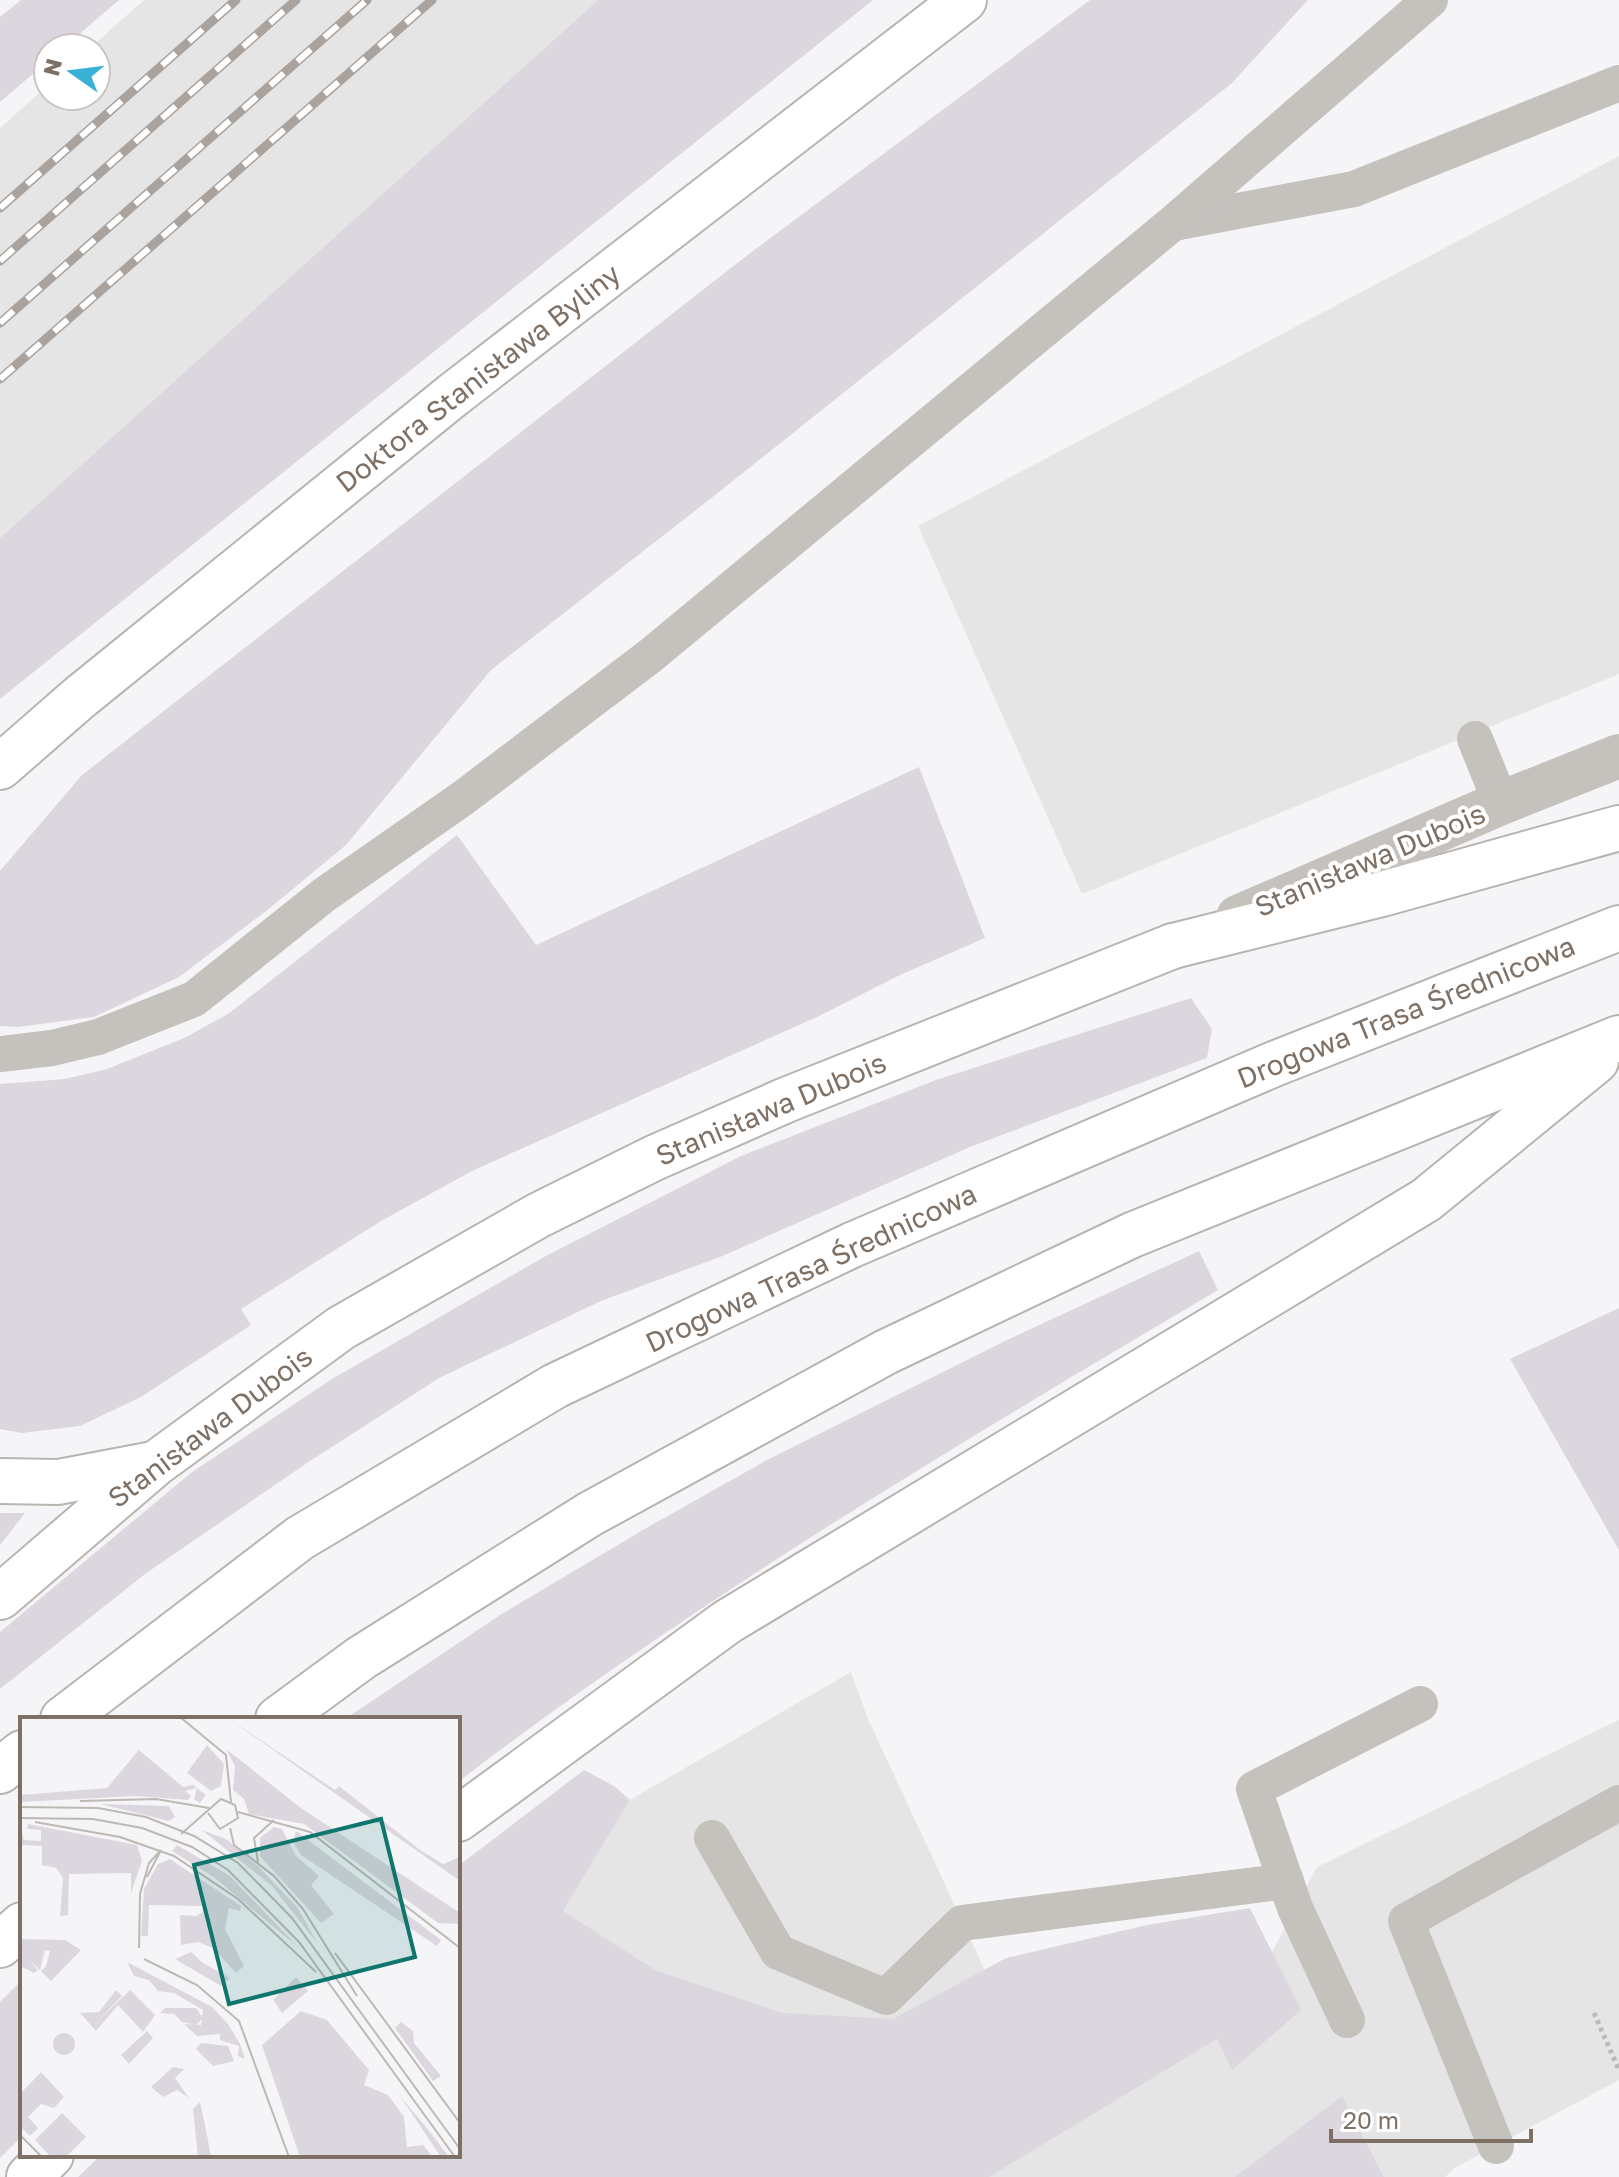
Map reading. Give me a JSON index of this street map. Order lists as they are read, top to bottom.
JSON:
{
  "streets": {
    "main road": ["Doktora Stanisława Byliny", "Stanisława Dubois", "Drogowa Trasa Średnicowa"]
  },
  "scale_bar": "20 m",
  "north": "left"
}
